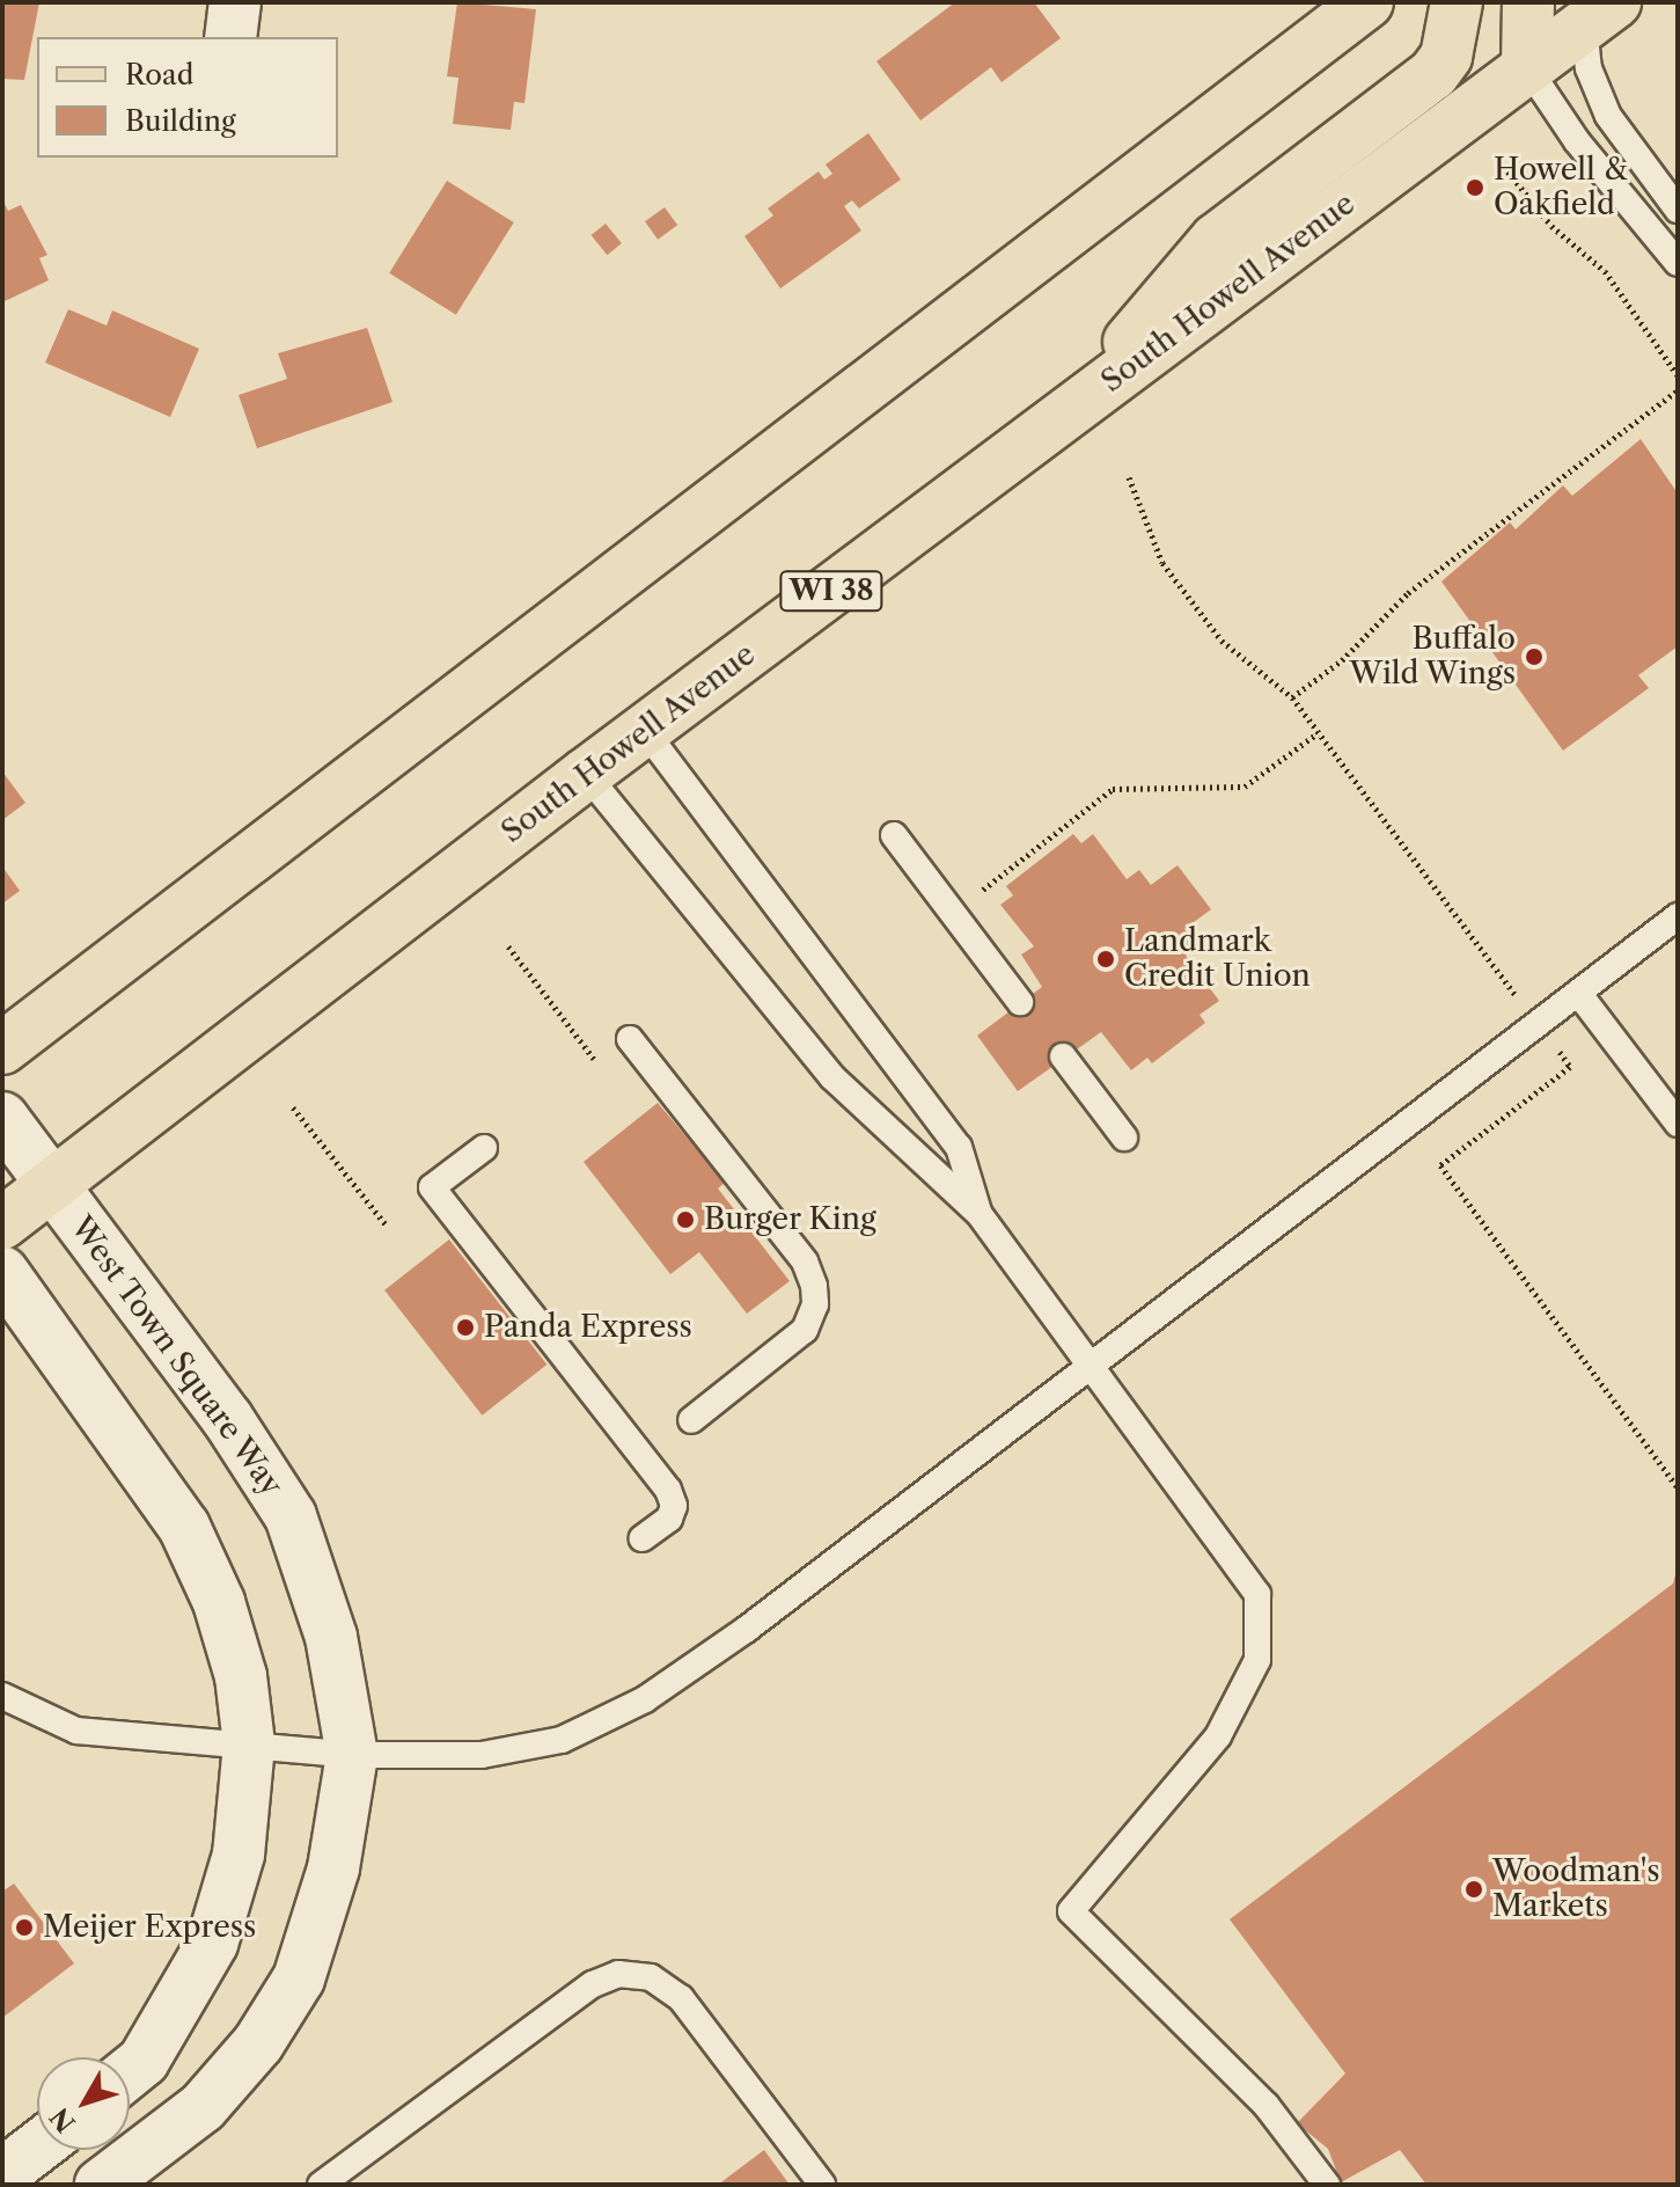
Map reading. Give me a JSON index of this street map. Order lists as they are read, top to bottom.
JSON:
{
  "streets": {
    "main road": ["South Howell Avenue", "WI 38"],
    "street": ["West Town Square Way"]
  },
  "crossings": [
    ["South Howell Avenue", "West Town Square Way"]
  ],
  "places": [
    "Howell & Oakfield",
    "Buffalo Wild Wings",
    "Landmark Credit Union",
    "Burger King",
    "Panda Express",
    "Woodman's Markets",
    "Meijer Express"
  ],
  "legend": ["Road", "Building"],
  "north": "bottom left"
}
